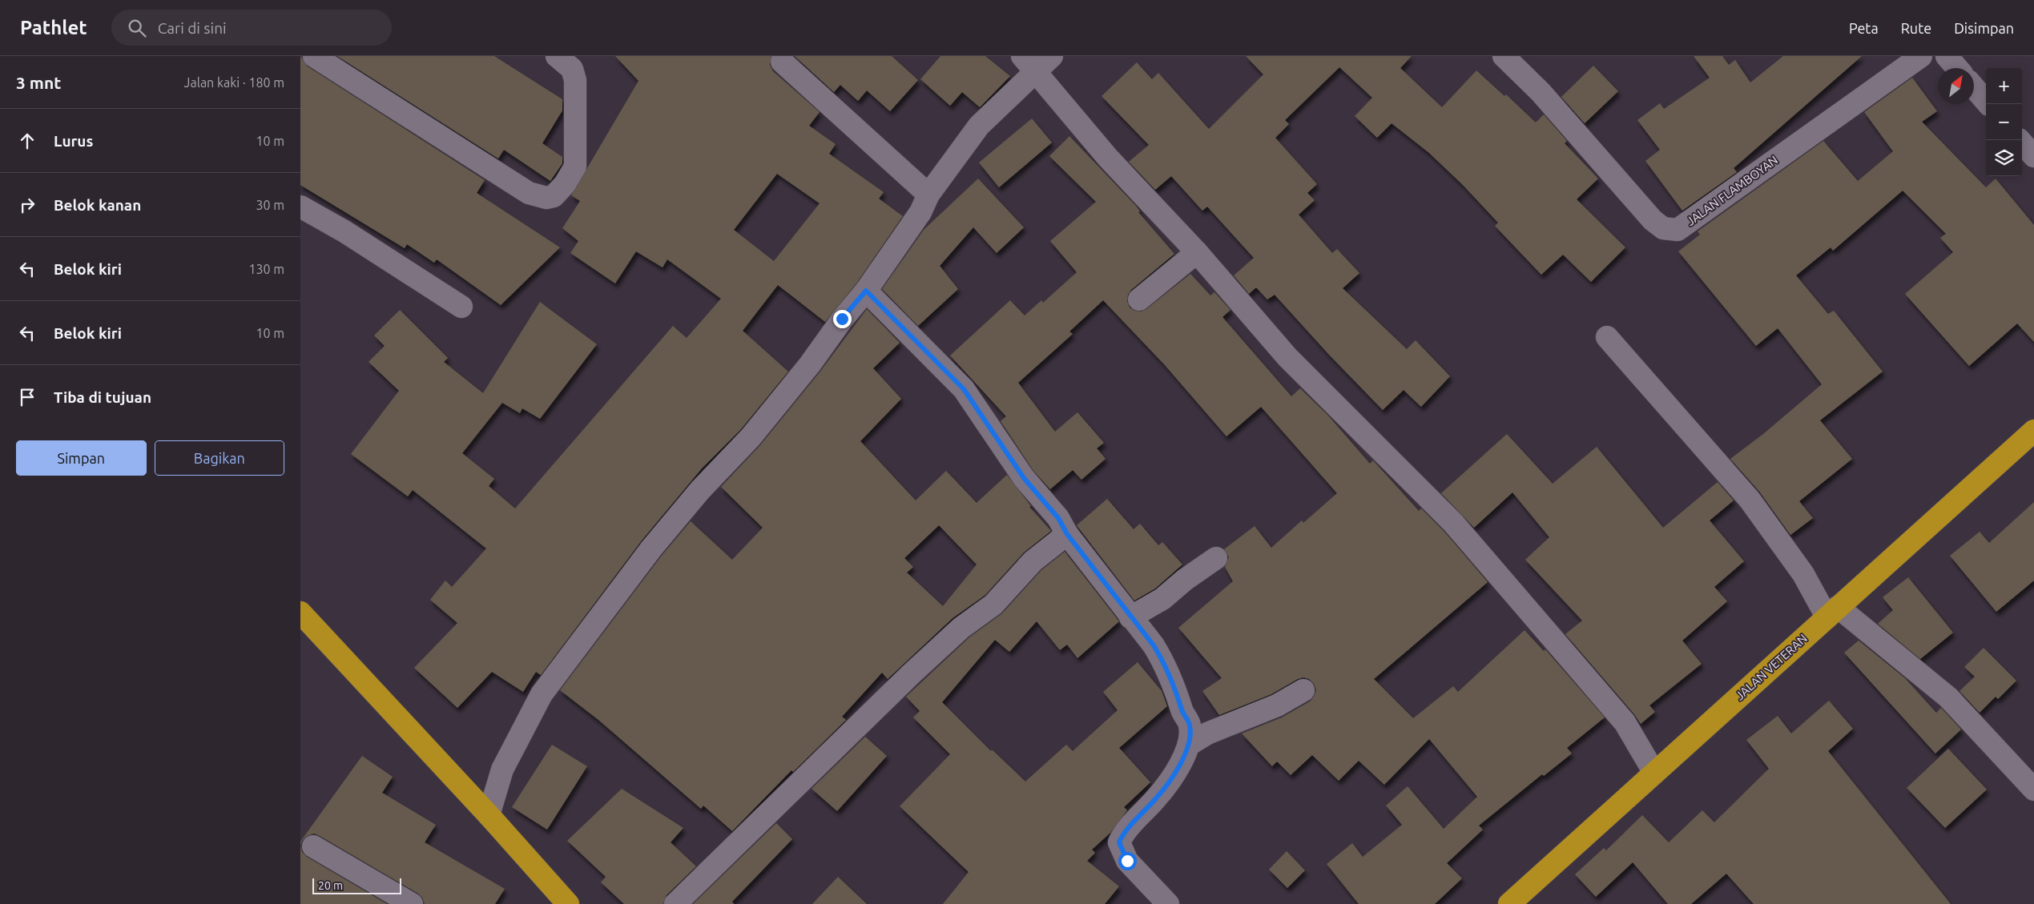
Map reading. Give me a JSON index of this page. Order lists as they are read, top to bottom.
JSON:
{
  "streets": {
    "highway": ["JALAN VETERAN"],
    "street": ["JALAN FLAMBOYAN"]
  },
  "scale_bar": "20 m",
  "north": "top right",
  "page": {
    "header": "Pathlet",
    "search": "Cari di sini",
    "nav": ["Peta", "Rute", "Disimpan"],
    "heading": ["3 mnt", "Jalan kaki · 180 m"],
    "map_buttons": ["+", "−"],
    "list": [
      ["Lurus", "10 m"],
      ["Belok kanan", "30 m"],
      ["Belok kiri", "130 m"],
      ["Belok kiri", "10 m"],
      "Tiba di tujuan"
    ],
    "buttons": ["Simpan", "Bagikan"],
    "scale": "20 m"
  }
}
